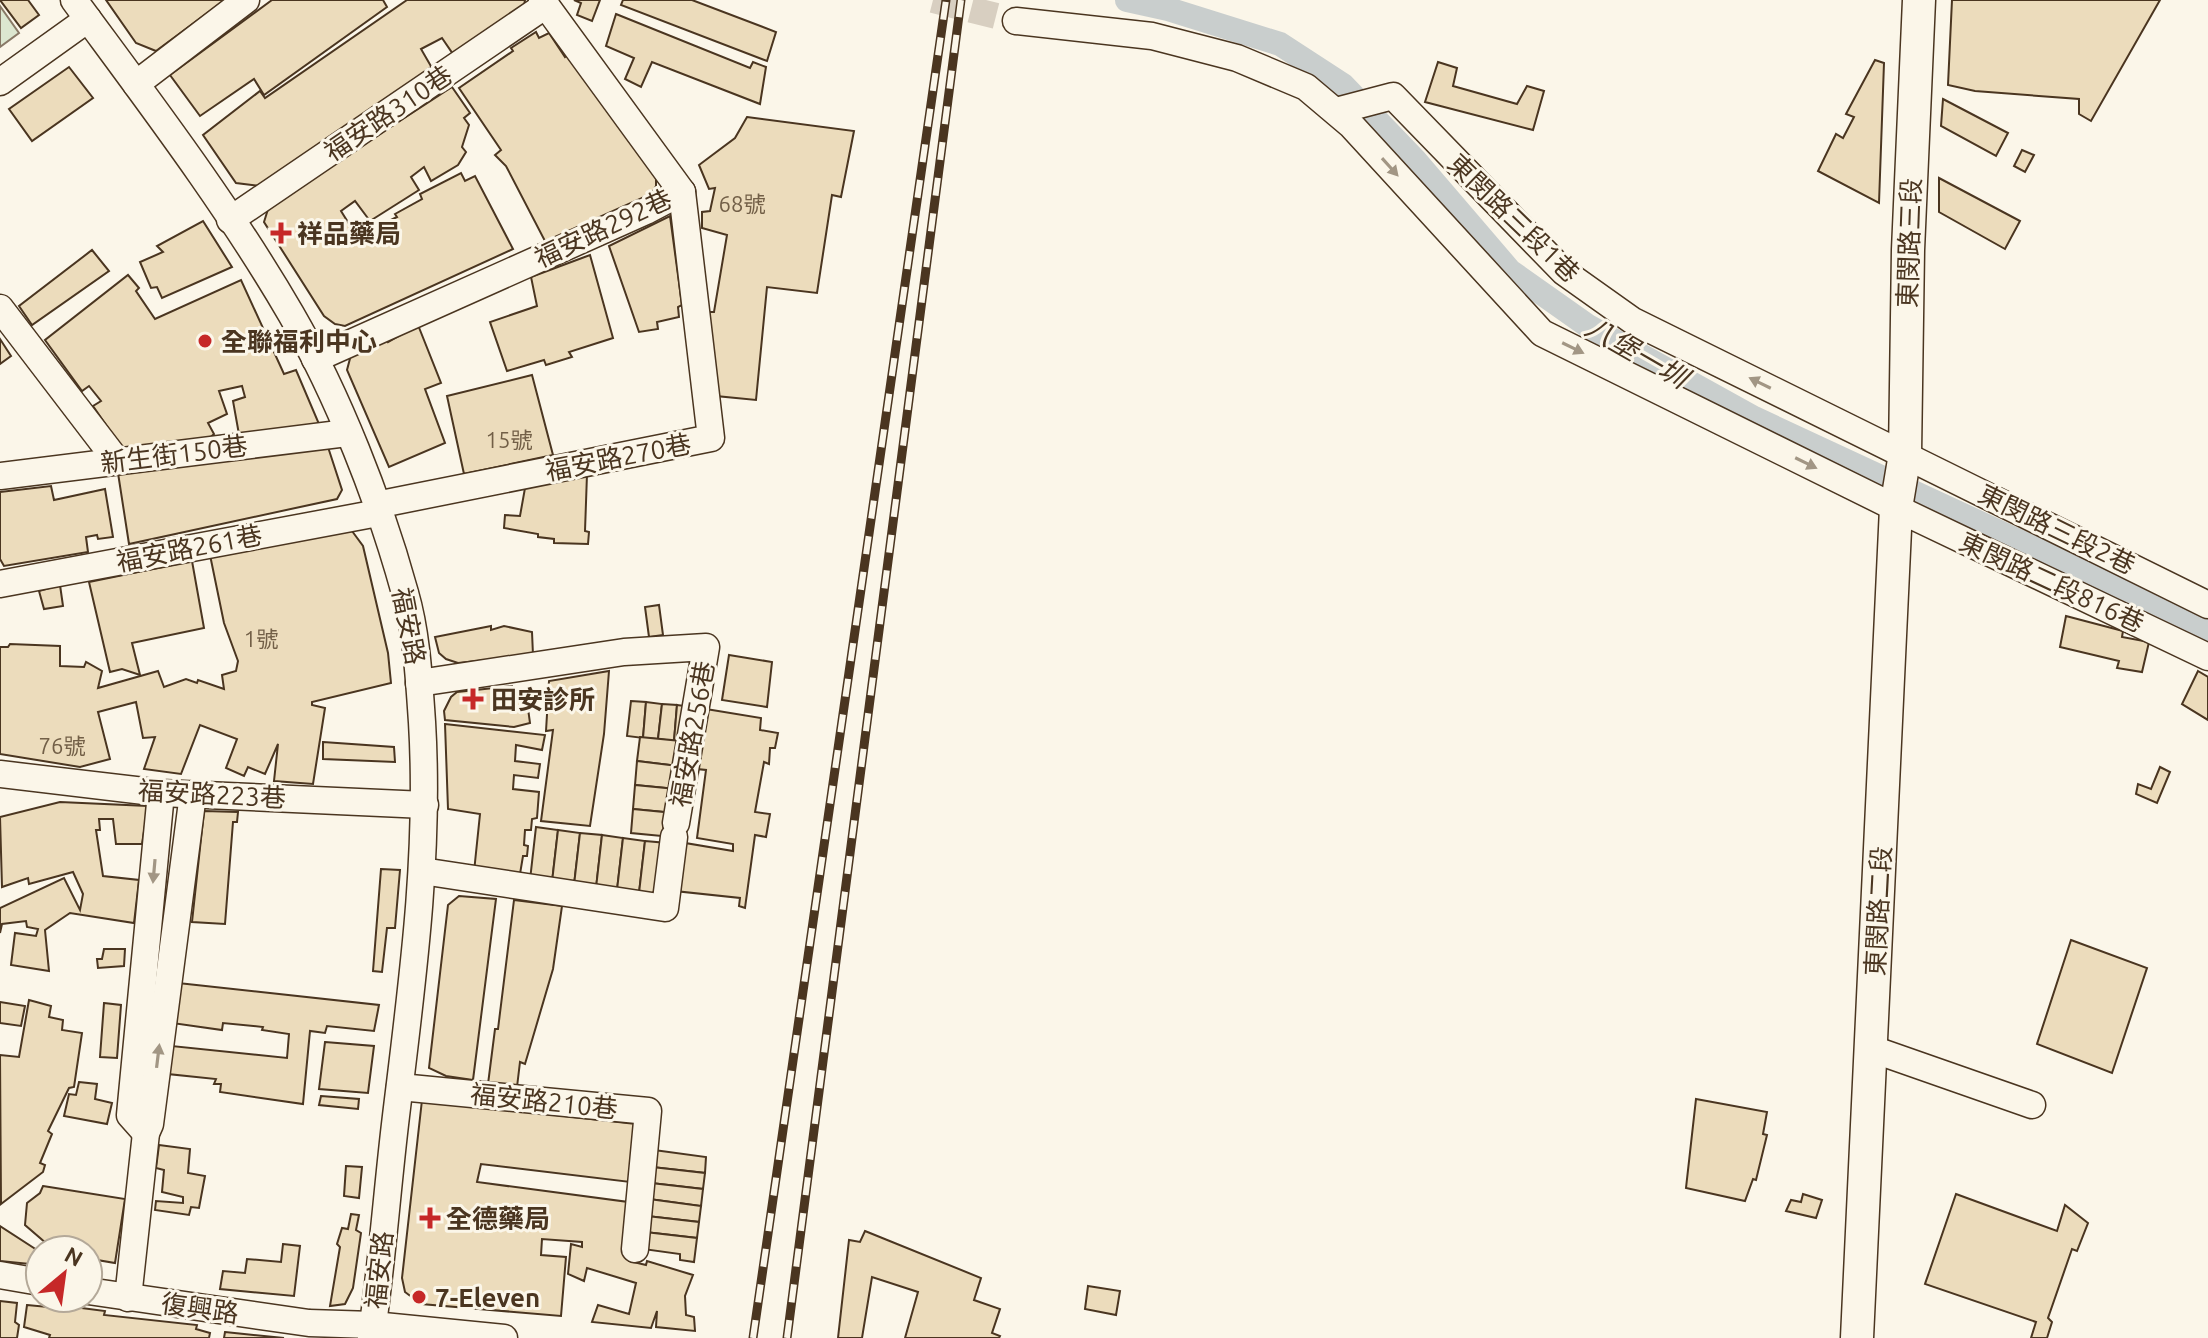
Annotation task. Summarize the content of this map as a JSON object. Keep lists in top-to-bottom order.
{
  "streets": {
    "main road": ["東閔路三段", "東閔路二段"],
    "street": [
      "福安路310巷",
      "東閔路三段1巷",
      "福安路292巷",
      "新生街150巷",
      "福安路270巷",
      "東閔路三段2巷",
      "福安路261巷",
      "東閔路二段816巷",
      "福安路",
      "福安路256巷",
      "福安路223巷",
      "福安路210巷",
      "復興路"
    ]
  },
  "crossings": [
    ["福安路310巷", "福安路292巷"],
    ["福安路310巷", "福安路"],
    ["東閔路三段1巷", "東閔路三段"],
    ["東閔路三段1巷", "東閔路三段2巷"],
    ["東閔路三段1巷", "東閔路二段816巷"],
    ["東閔路三段1巷", "東閔路二段"],
    ["福安路292巷", "福安路270巷"],
    ["福安路292巷", "福安路"],
    ["東閔路三段", "東閔路三段2巷"],
    ["東閔路三段", "東閔路二段816巷"],
    ["東閔路三段", "東閔路二段"],
    ["新生街150巷", "福安路"],
    ["福安路270巷", "福安路261巷"],
    ["福安路270巷", "福安路"],
    ["東閔路三段2巷", "東閔路二段816巷"],
    ["東閔路三段2巷", "東閔路二段"],
    ["福安路261巷", "福安路"],
    ["東閔路二段816巷", "東閔路二段"],
    ["福安路", "福安路256巷"],
    ["福安路", "福安路223巷"],
    ["福安路", "福安路210巷"],
    ["福安路", "復興路"]
  ],
  "water": ["八堡一圳"],
  "places": {
    "health": ["祥品藥局", "田安診所", "全德藥局"],
    "other": ["全聯福利中心", "7-Eleven"]
  },
  "house_numbers": [
    "68號",
    "15號",
    "1號",
    "76號"
  ],
  "north": "top right"
}
